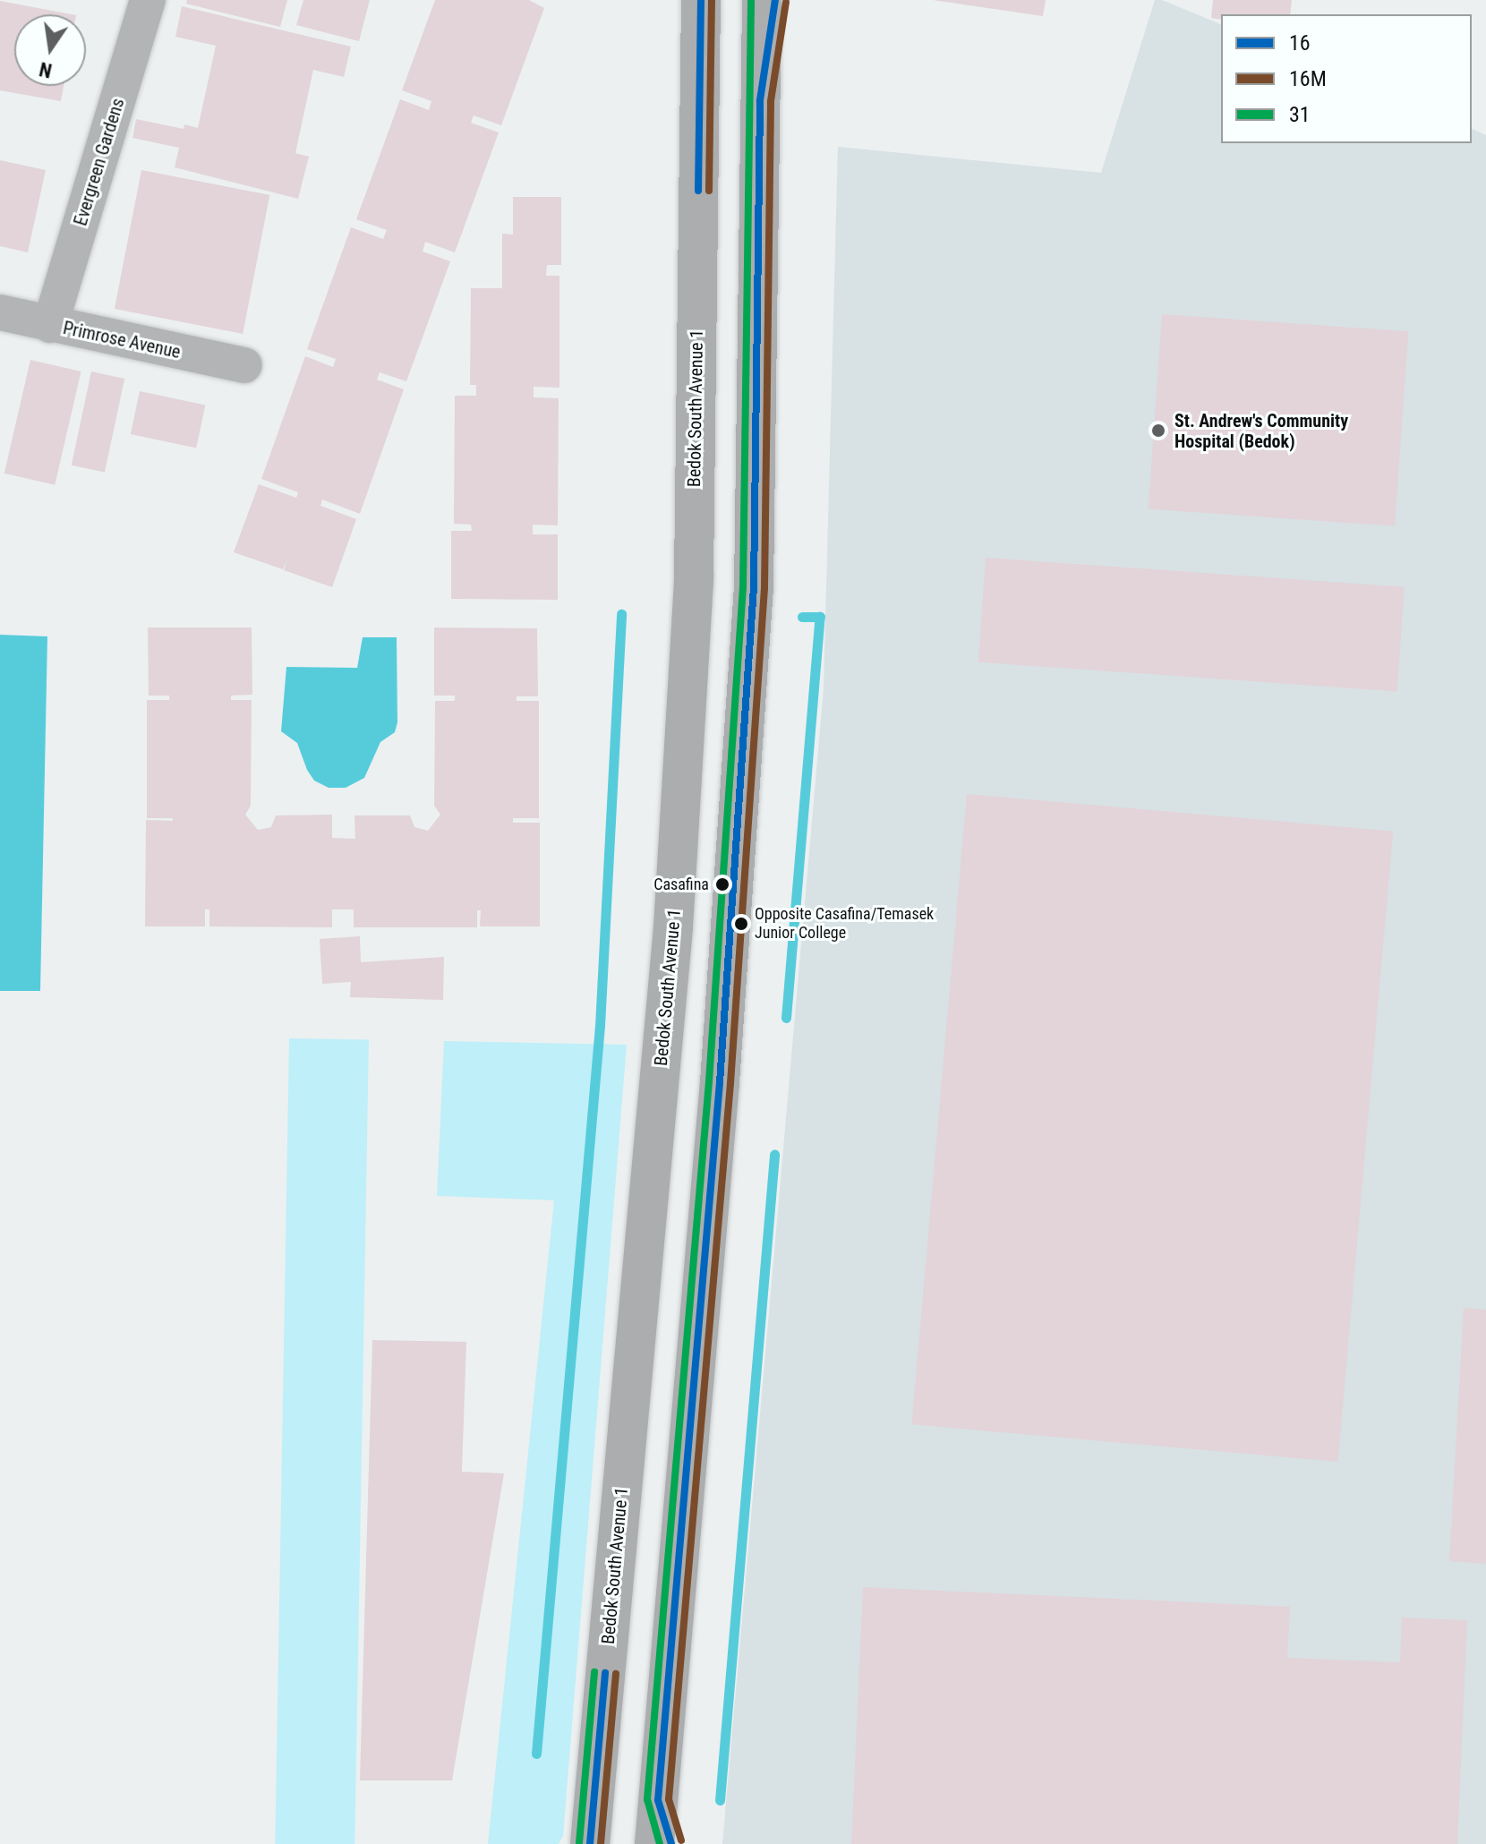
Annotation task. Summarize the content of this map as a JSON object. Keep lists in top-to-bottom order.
{
  "streets": {
    "main road": ["Bedok South Avenue 1"],
    "street": ["Evergreen Gardens", "Primrose Avenue"]
  },
  "crossings": [
    ["Evergreen Gardens", "Primrose Avenue"]
  ],
  "places": ["St. Andrew's Community Hospital (Bedok)", "Casafina", "Opposite Casafina/Temasek Junior College"],
  "lines": ["transit line 16", "transit line 16M", "transit line 31"],
  "legend": ["16", "16M", "31"],
  "north": "bottom"
}
